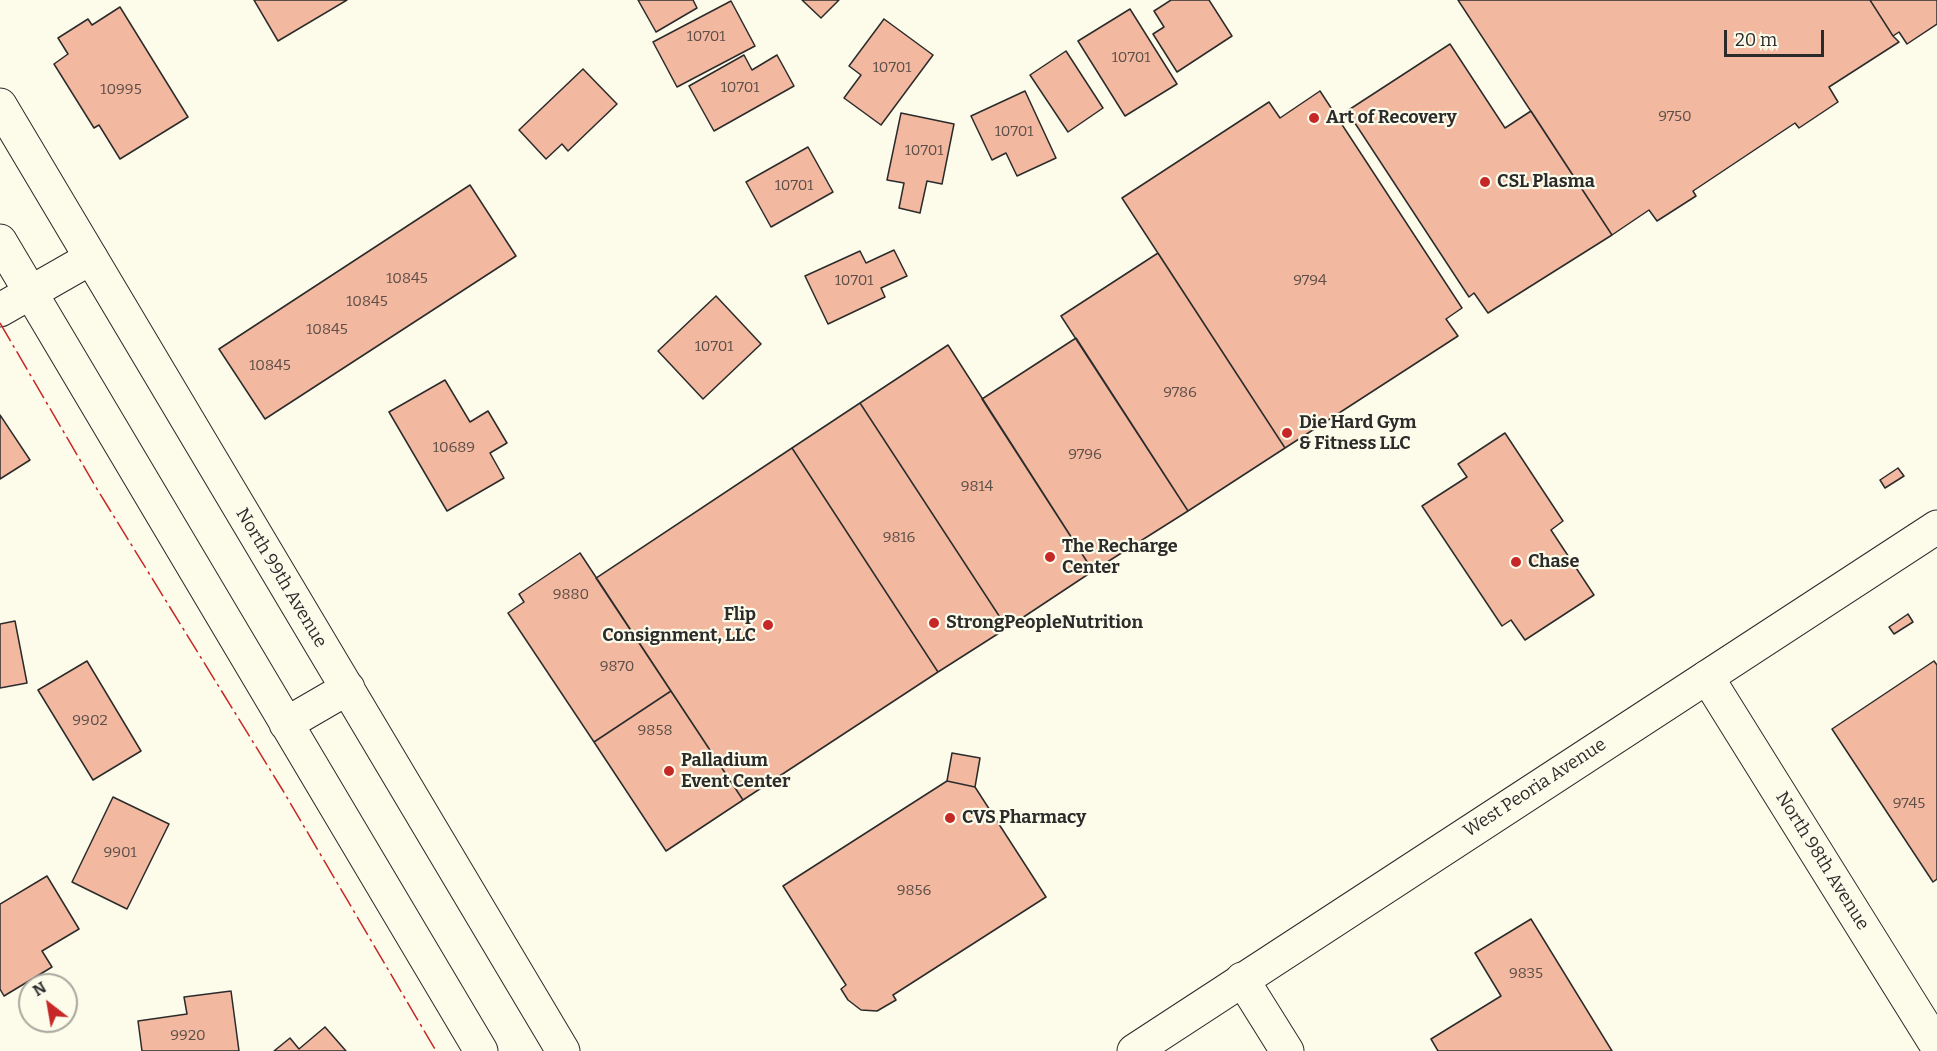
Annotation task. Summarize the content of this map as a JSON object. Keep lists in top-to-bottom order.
{
  "streets": {
    "main road": ["North 99th Avenue", "West Peoria Avenue", "North 98th Avenue"]
  },
  "crossings": [
    ["West Peoria Avenue", "North 98th Avenue"]
  ],
  "places": [
    "Art of Recovery",
    "CSL Plasma",
    "Die Hard Gym & Fitness LLC",
    "The Recharge Center",
    "Chase",
    "StrongPeopleNutrition",
    "Flip Consignment, LLC",
    "Palladium Event Center",
    "CVS Pharmacy"
  ],
  "house_numbers": [
    "10701",
    "10701",
    "10701",
    "10701",
    "10995",
    "9750",
    "10701",
    "10701",
    "10701",
    "10845",
    "10701",
    "9794",
    "10845",
    "10845",
    "10701",
    "10845",
    "9786",
    "10689",
    "9796",
    "9814",
    "9816",
    "9880",
    "9870",
    "9902",
    "9858",
    "9745",
    "9901",
    "9856",
    "9835",
    "9920"
  ],
  "scale_bar": "20 m",
  "north": "top left"
}
